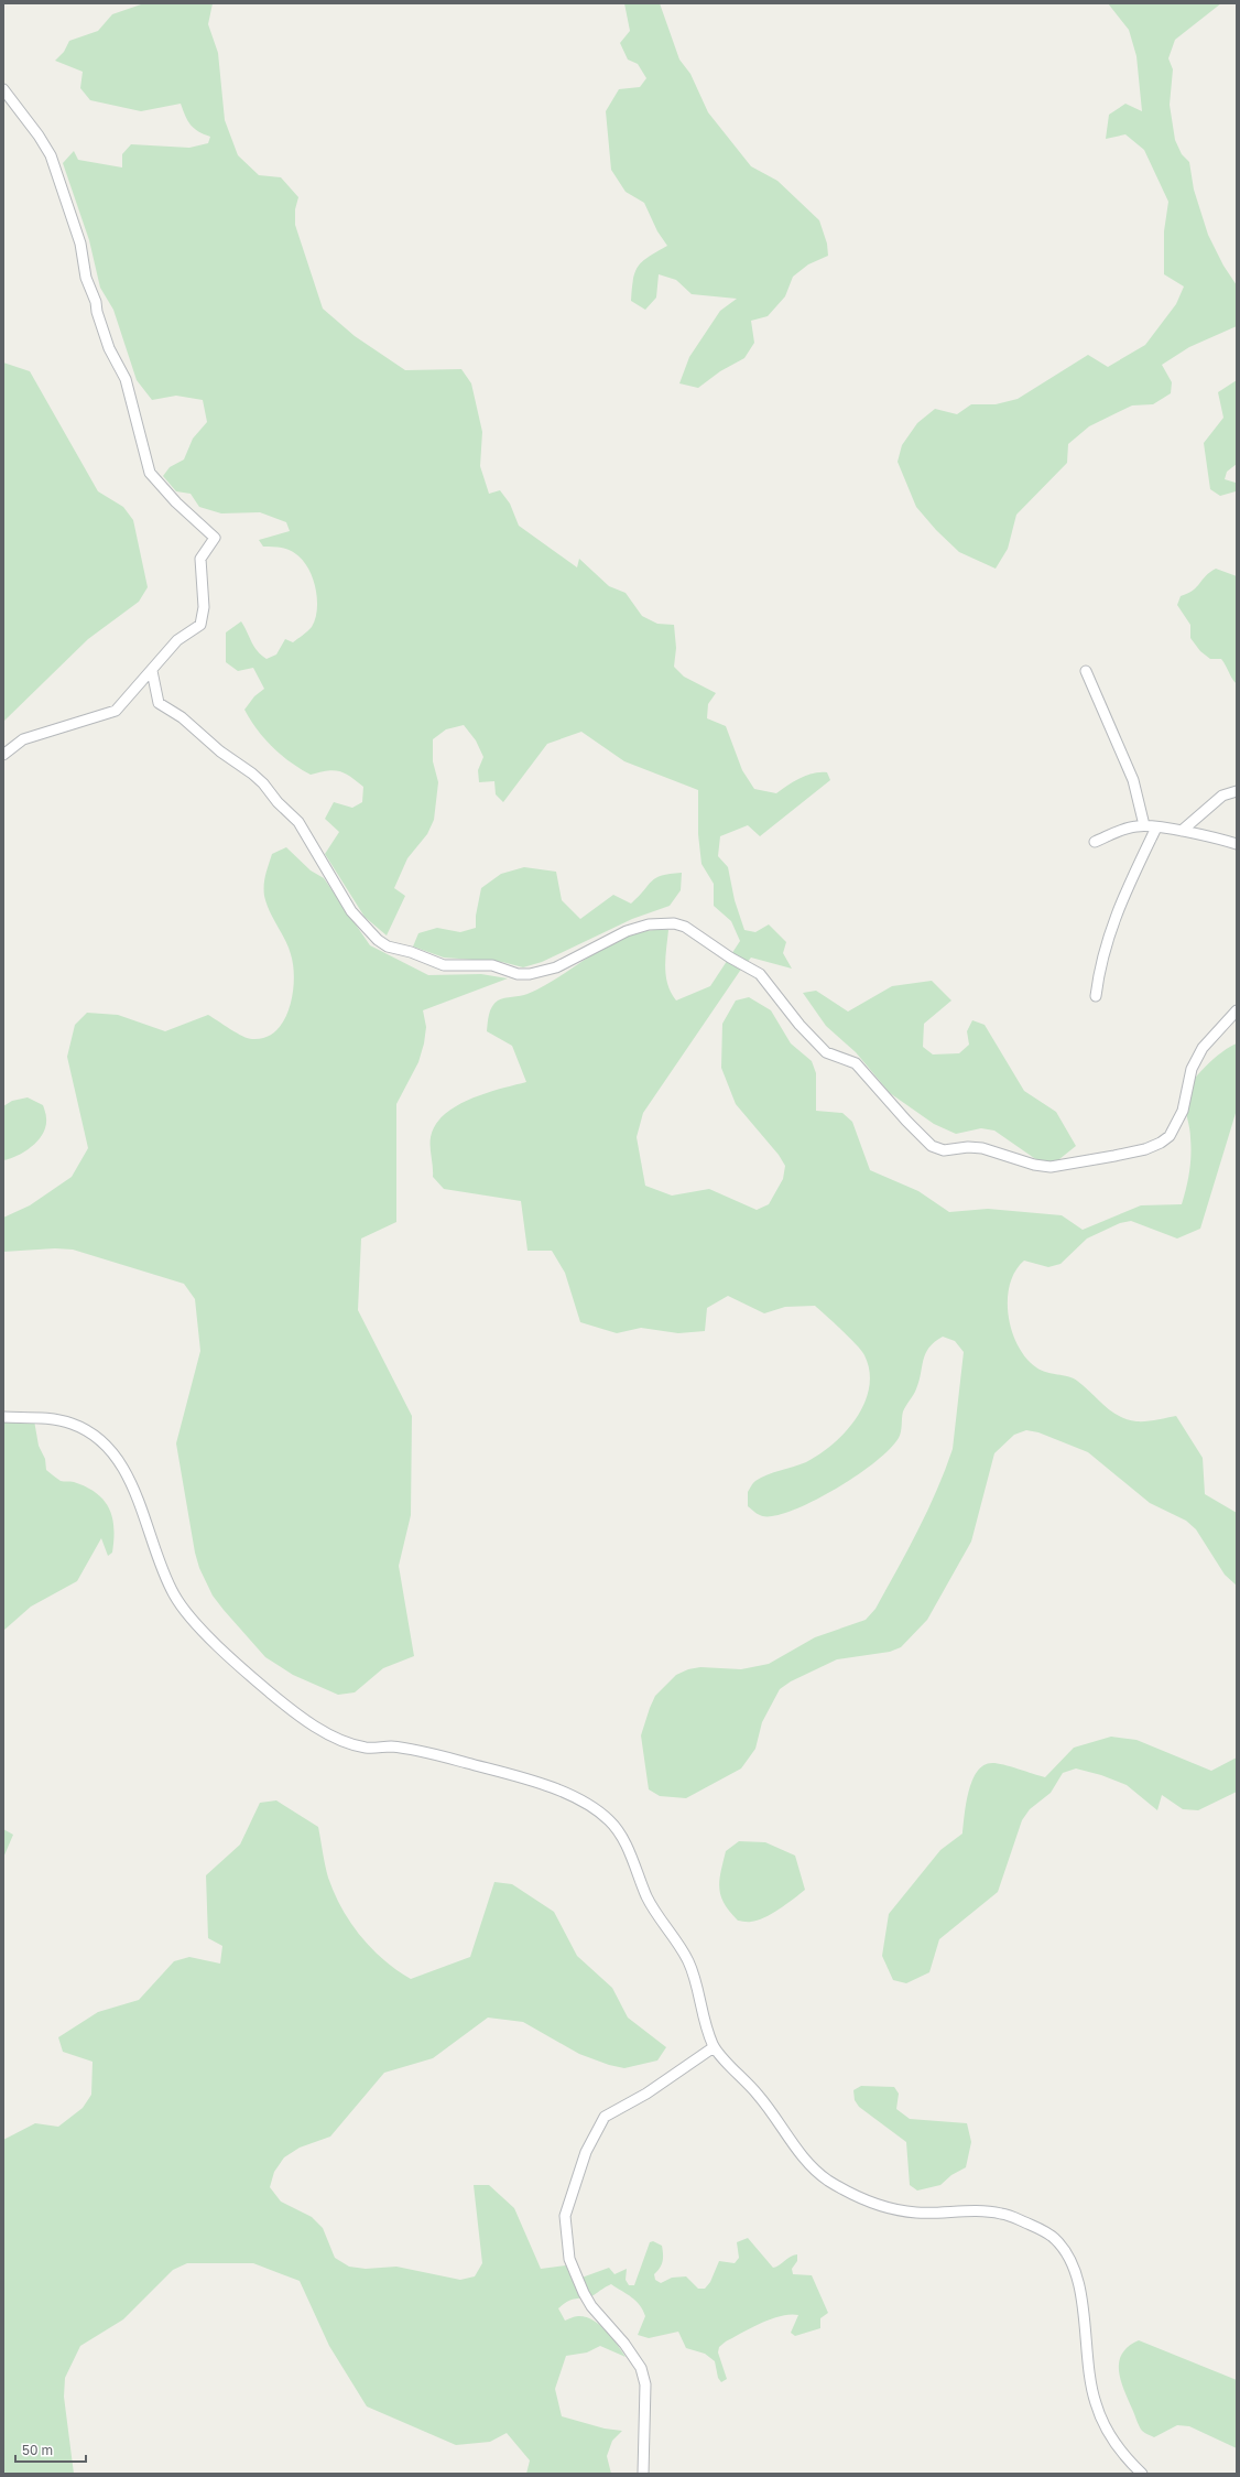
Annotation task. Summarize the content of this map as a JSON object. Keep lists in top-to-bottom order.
{
  "scale_bar": "50 m"
}
